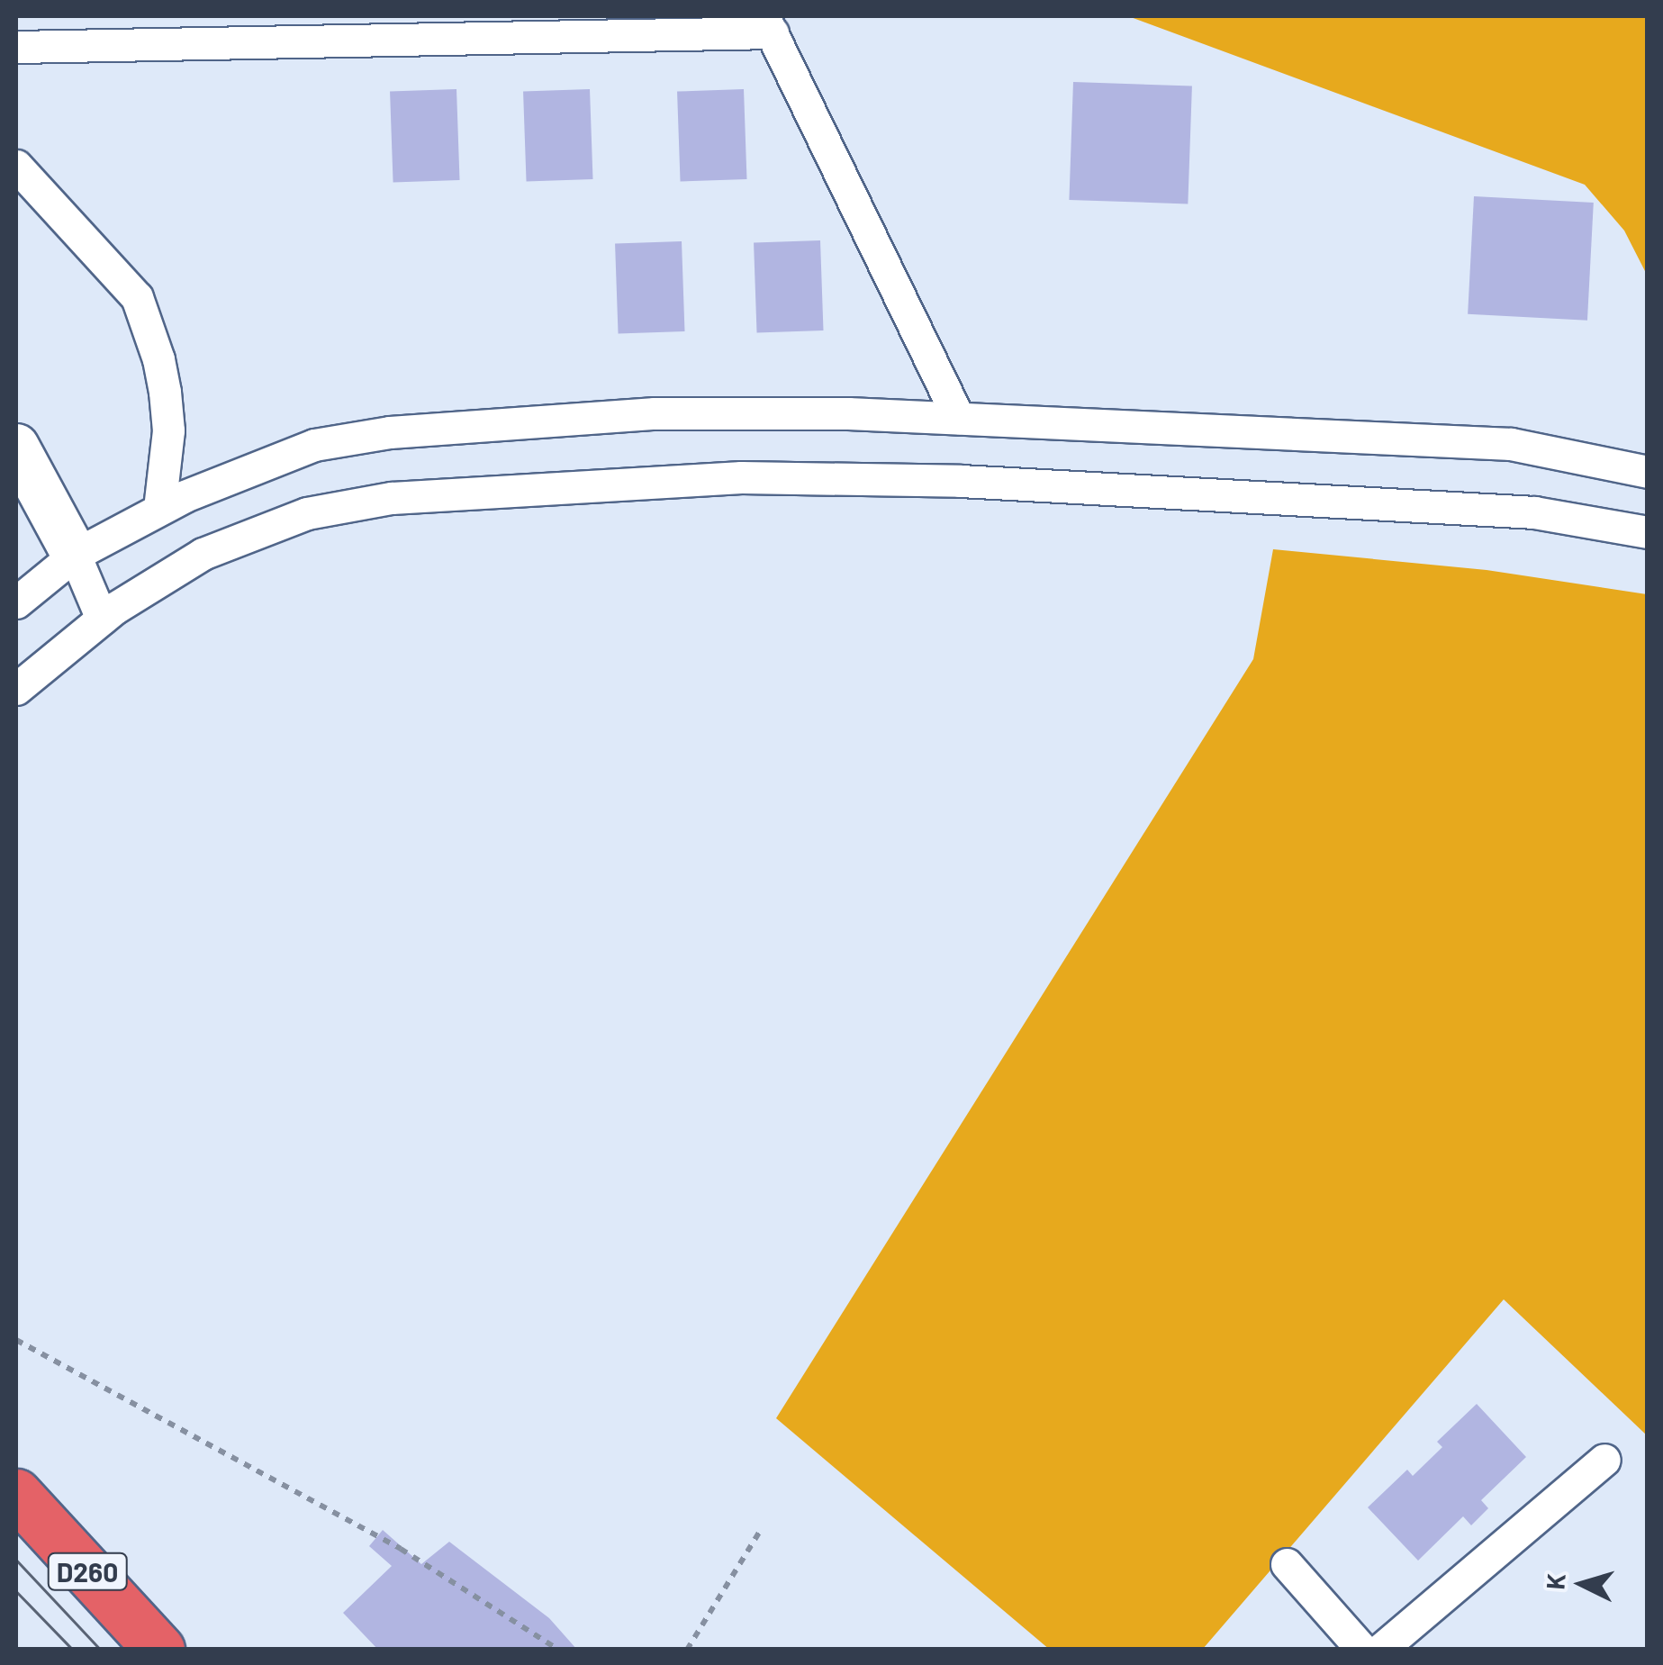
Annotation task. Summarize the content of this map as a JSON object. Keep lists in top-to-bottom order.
{
  "streets": {
    "highway": ["D260"]
  },
  "north": "left"
}
